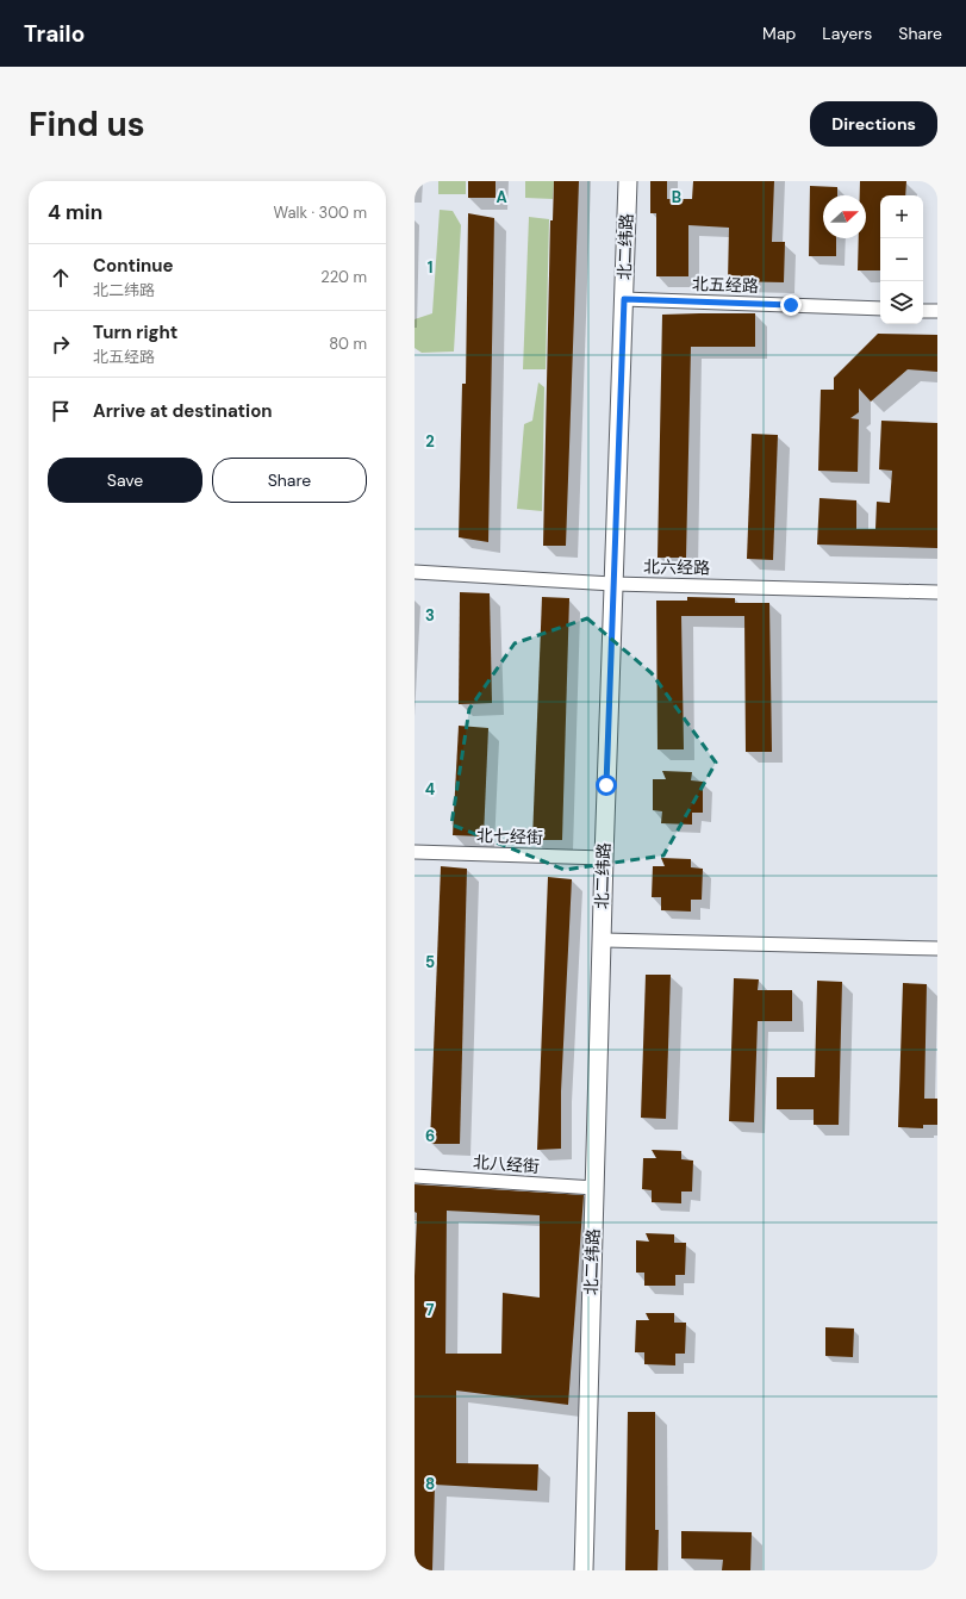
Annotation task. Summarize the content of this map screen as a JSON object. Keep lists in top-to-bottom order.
{
  "streets": {
    "street": [
      "北二纬路",
      "北五经路",
      "北六经路",
      "北七经街",
      "北八经街"
    ]
  },
  "crossings": [
    ["北二纬路", "北五经路"],
    ["北二纬路", "北六经路"],
    ["北二纬路", "北七经街"],
    ["北二纬路", "北八经街"]
  ],
  "north": "right",
  "page": {
    "header": "Trailo",
    "nav": ["Map", "Layers", "Share"],
    "buttons": [
      "Directions",
      ["Save", "Share"]
    ],
    "title": "Find us",
    "heading": ["4 min", "Walk · 300 m"],
    "map_buttons": ["+", "−"],
    "list": [
      ["Continue", "北二纬路", "220 m"],
      ["Turn right", "北五经路", "80 m"],
      "Arrive at destination"
    ]
  },
  "grid": {
    "columns": ["A", "B"],
    "rows": [
      "1",
      "2",
      "3",
      "4",
      "5",
      "6",
      "7",
      "8"
    ]
  }
}
